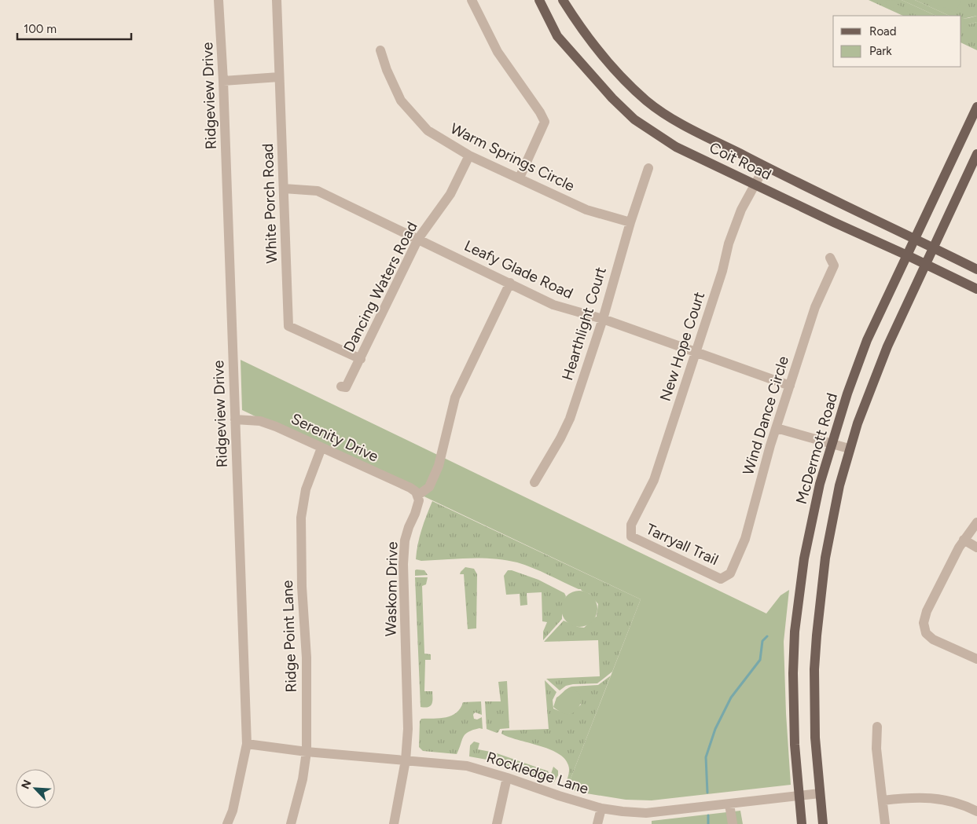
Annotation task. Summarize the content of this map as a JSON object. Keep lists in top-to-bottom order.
{
  "streets": {
    "main road": ["Coit Road", "McDermott Road"],
    "street": [
      "Ridgeview Drive",
      "Warm Springs Circle",
      "White Porch Road",
      "Leafy Glade Road",
      "Dancing Waters Road",
      "Hearthlight Court",
      "New Hope Court",
      "Wind Dance Circle",
      "Serenity Drive",
      "Tarryall Trail",
      "Waskom Drive",
      "Ridge Point Lane",
      "Rockledge Lane"
    ]
  },
  "crossings": [
    ["Ridgeview Drive", "Serenity Drive"],
    ["Ridgeview Drive", "Rockledge Lane"],
    ["Warm Springs Circle", "Dancing Waters Road"],
    ["Warm Springs Circle", "Hearthlight Court"],
    ["Coit Road", "New Hope Court"],
    ["Coit Road", "McDermott Road"],
    ["White Porch Road", "Leafy Glade Road"],
    ["White Porch Road", "Dancing Waters Road"],
    ["Leafy Glade Road", "Dancing Waters Road"],
    ["Leafy Glade Road", "Hearthlight Court"],
    ["Leafy Glade Road", "New Hope Court"],
    ["Leafy Glade Road", "Wind Dance Circle"],
    ["New Hope Court", "Tarryall Trail"],
    ["Wind Dance Circle", "Tarryall Trail"],
    ["Serenity Drive", "Waskom Drive"],
    ["Serenity Drive", "Ridge Point Lane"],
    ["McDermott Road", "Rockledge Lane"],
    ["Waskom Drive", "Rockledge Lane"],
    ["Ridge Point Lane", "Rockledge Lane"]
  ],
  "legend": ["Road", "Park"],
  "scale_bar": "100 m",
  "north": "top left"
}
